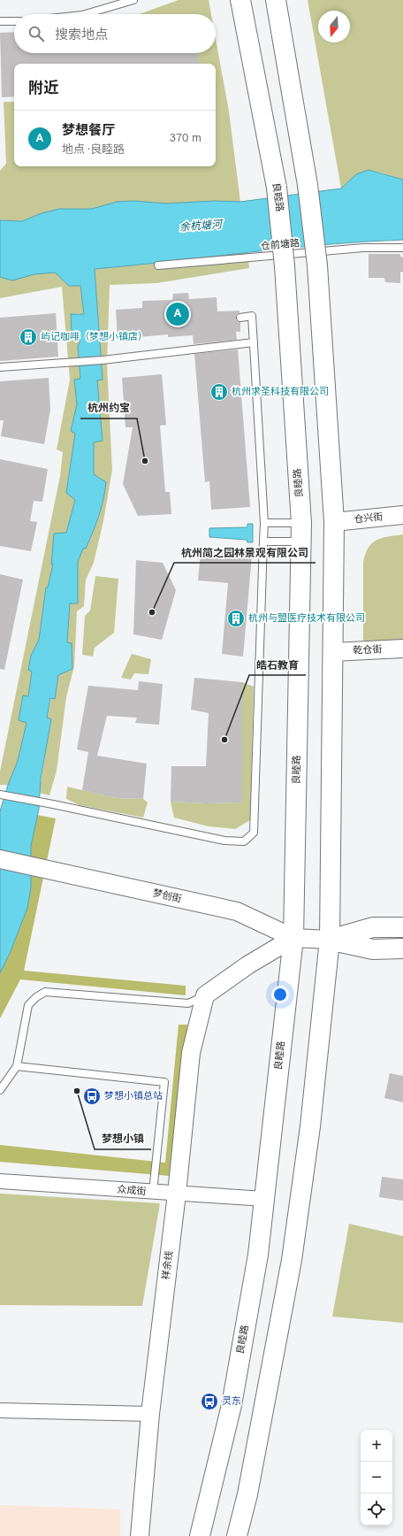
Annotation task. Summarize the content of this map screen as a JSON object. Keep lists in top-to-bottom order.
{
  "streets": {
    "main road": ["良睦路"],
    "street": [
      "仓兴街",
      "乾仓街",
      "梦创街",
      "众成街",
      "祥余线"
    ],
    "lane": ["仓前塘路"]
  },
  "crossings": [
    ["良睦路", "梦创街"],
    ["良睦路", "众成街"],
    ["众成街", "祥余线"]
  ],
  "water": ["余杭塘河"],
  "places": {
    "building": ["屿记咖啡（梦想小镇店）", "杭州求圣科技有限公司", "杭州与盟医疗技术有限公司"],
    "other": [
      "杭州约宝",
      "杭州简之园林景观有限公司",
      "皓石教育",
      "梦想小镇"
    ],
    "bus stop": ["梦想小镇总站", "灵东"]
  },
  "north": "bottom",
  "page": {
    "search": "搜索地点",
    "heading": "附近",
    "list": [
      {
        "mark": "A",
        "name": "梦想餐厅",
        "note": "地点 · 良睦路",
        "value": "370 m"
      }
    ],
    "pins": "A",
    "map_buttons": ["+", "−"]
  }
}
